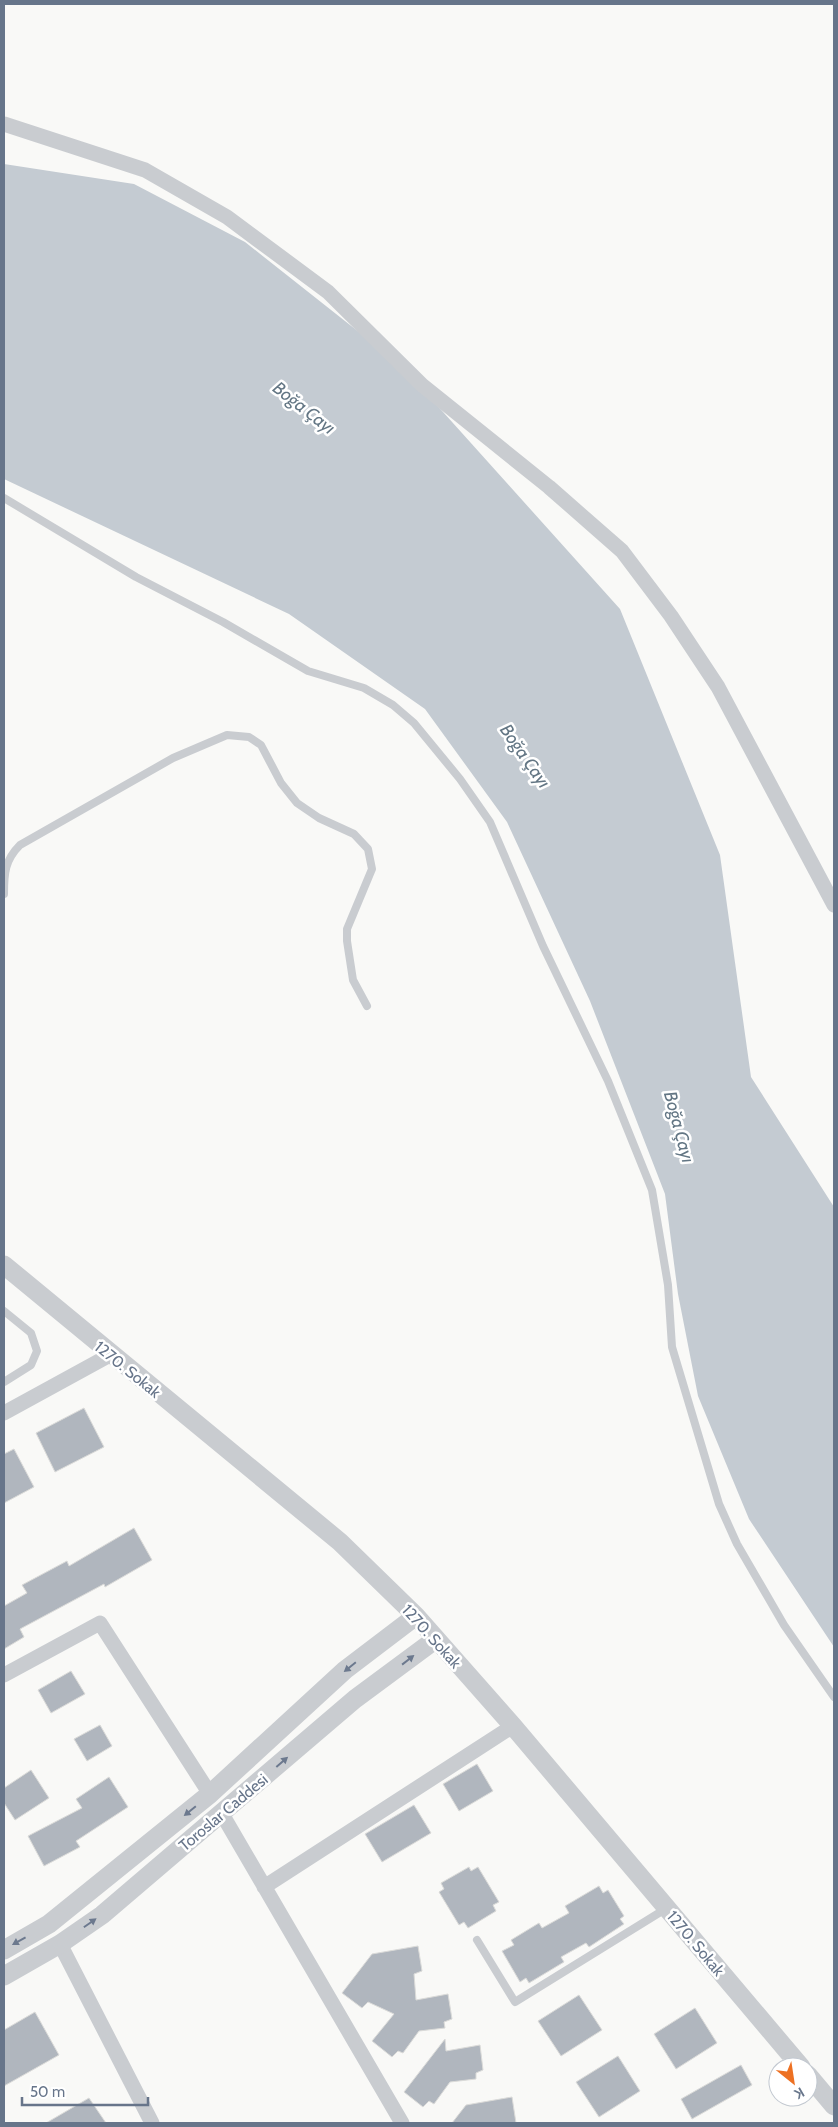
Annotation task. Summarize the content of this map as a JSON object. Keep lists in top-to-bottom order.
{
  "streets": {
    "street": ["1270. Sokak", "Toroslar Caddesi"]
  },
  "crossings": [
    ["1270. Sokak", "Toroslar Caddesi"]
  ],
  "water": ["Boğa Çayı"],
  "scale_bar": "50 m",
  "north": "bottom right"
}
